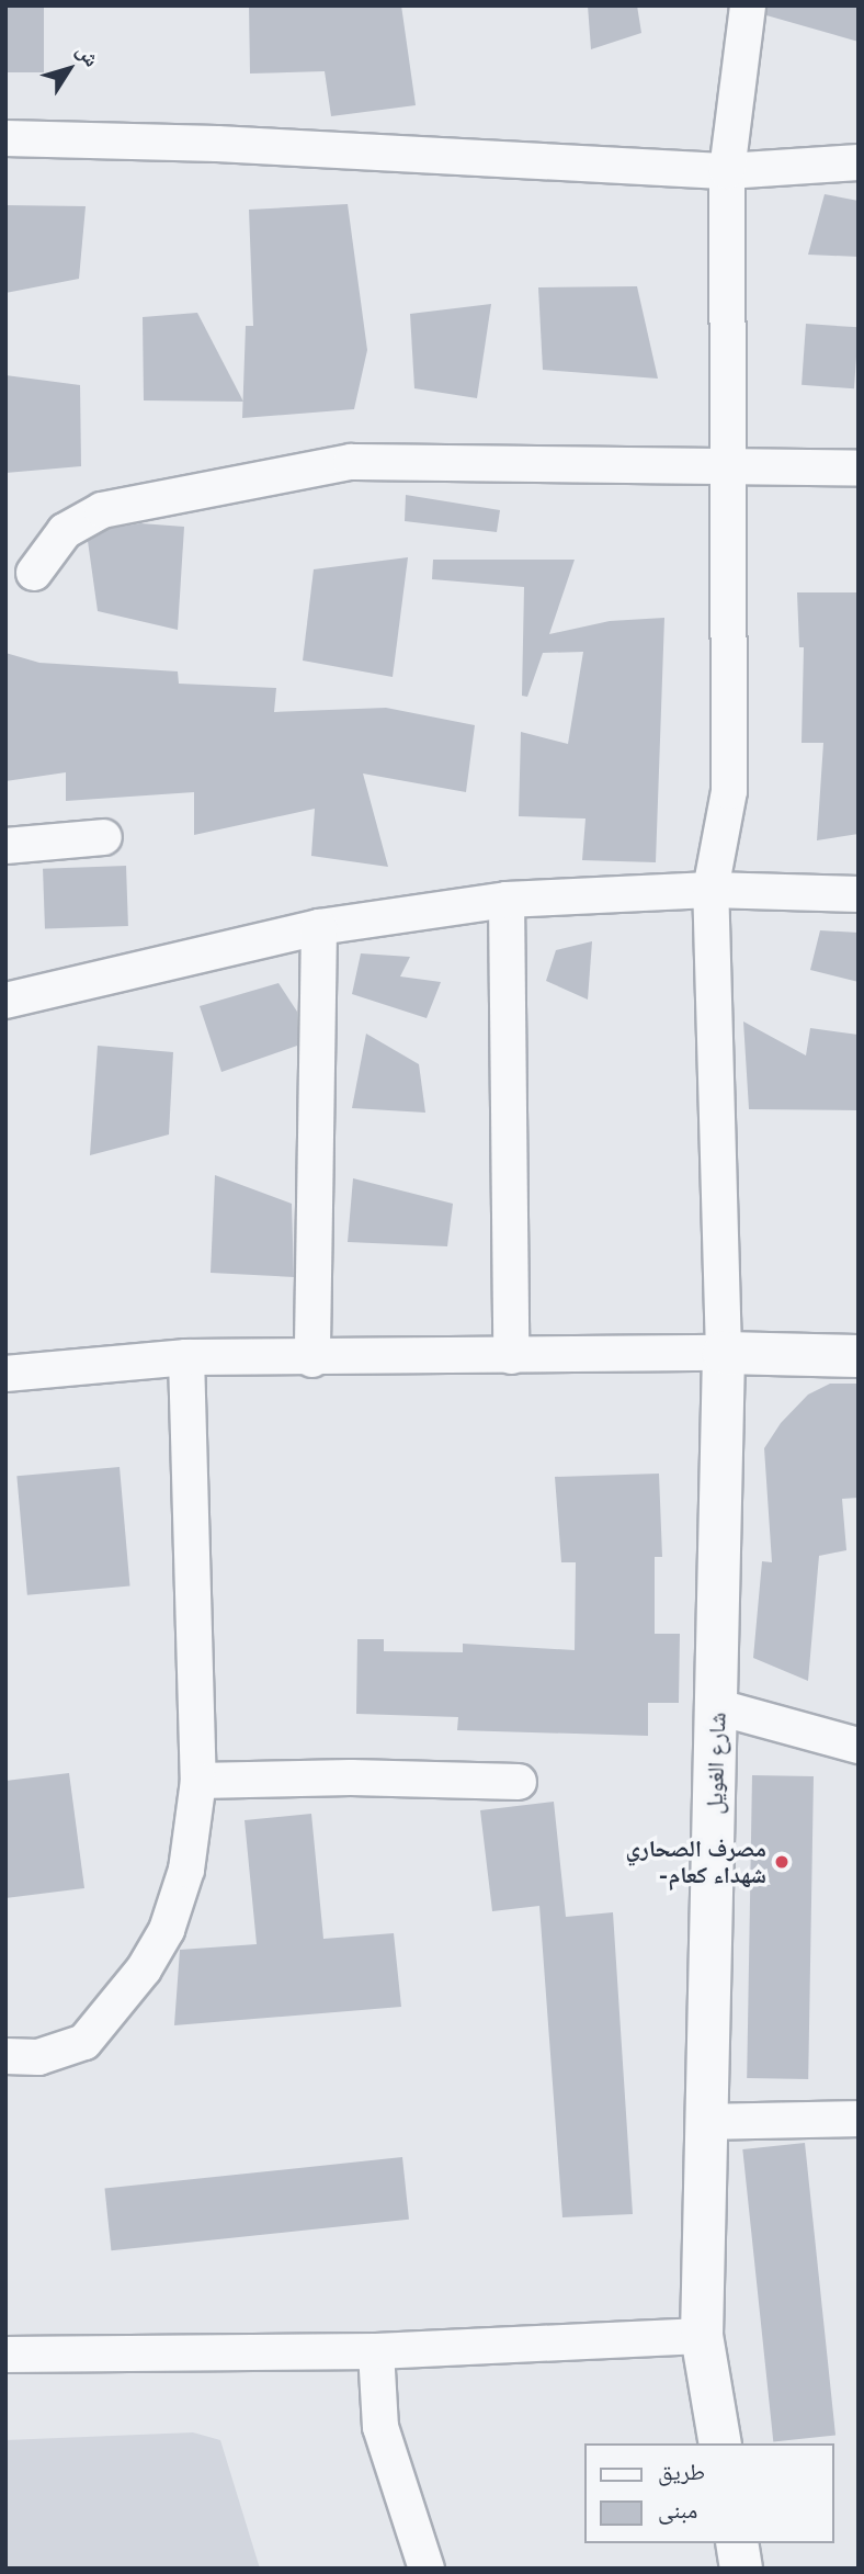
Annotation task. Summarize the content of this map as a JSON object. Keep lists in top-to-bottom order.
{
  "streets": {
    "street": ["شارع الغويل"]
  },
  "places": ["مصرف الصحاري -شهداء كعام"],
  "legend": ["طريق", "مبنى"],
  "north": "top right"
}
